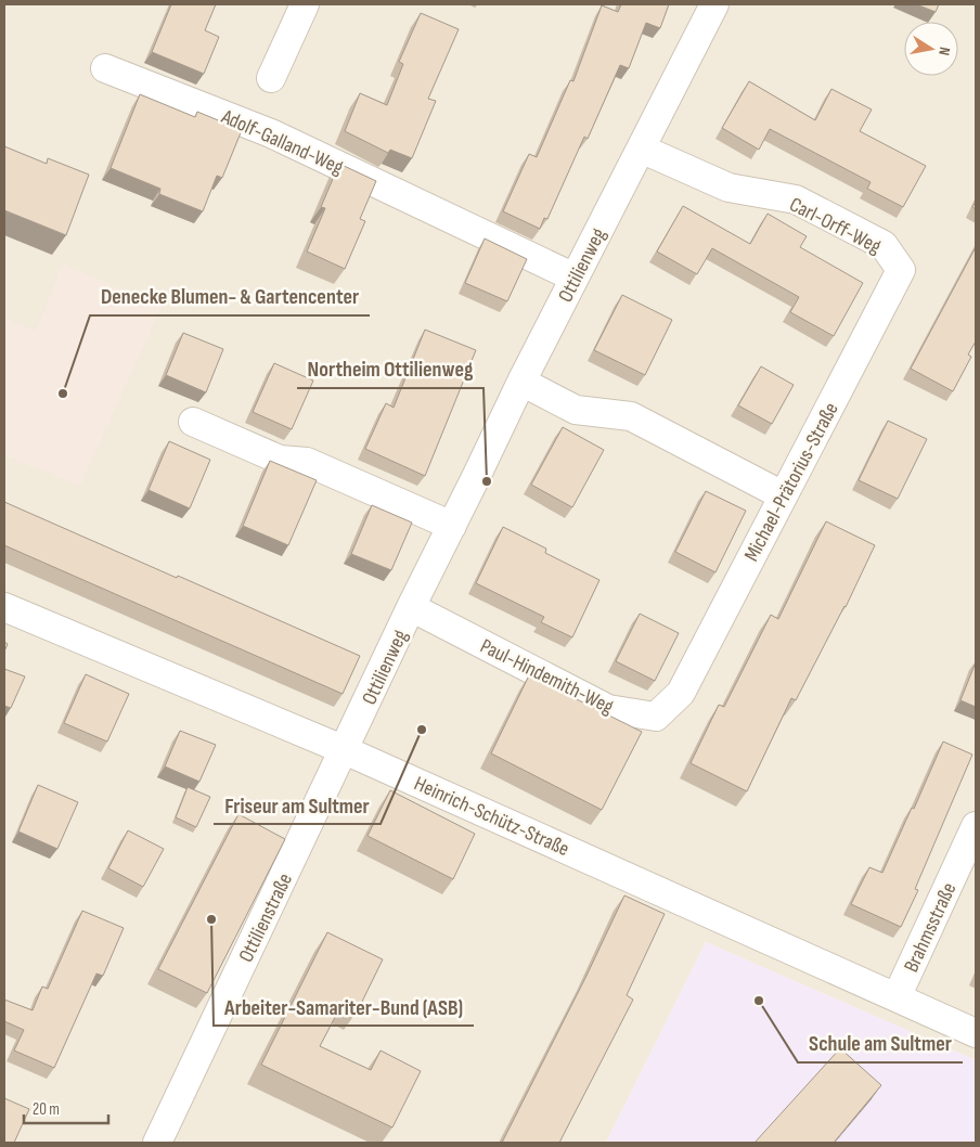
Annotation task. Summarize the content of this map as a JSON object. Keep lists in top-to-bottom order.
{
  "streets": {
    "street": [
      "Adolf-Galland-Weg",
      "Carl-Orff-Weg",
      "Ottilienweg",
      "Michael-Prätorius-Straße",
      "Paul-Hindemith-Weg",
      "Heinrich-Schütz-Straße",
      "Ottilienstraße",
      "Brahmsstraße"
    ]
  },
  "crossings": [
    ["Adolf-Galland-Weg", "Ottilienweg"],
    ["Carl-Orff-Weg", "Ottilienweg"],
    ["Carl-Orff-Weg", "Michael-Prätorius-Straße"],
    ["Ottilienweg", "Paul-Hindemith-Weg"],
    ["Ottilienweg", "Heinrich-Schütz-Straße"],
    ["Ottilienweg", "Ottilienstraße"],
    ["Michael-Prätorius-Straße", "Paul-Hindemith-Weg"],
    ["Heinrich-Schütz-Straße", "Ottilienstraße"],
    ["Heinrich-Schütz-Straße", "Brahmsstraße"]
  ],
  "places": [
    "Denecke Blumen- & Gartencenter",
    "Northeim Ottilienweg",
    "Friseur am Sultmer",
    "Arbeiter-Samariter-Bund (ASB)",
    "Schule am Sultmer"
  ],
  "scale_bar": "20 m",
  "north": "right"
}
